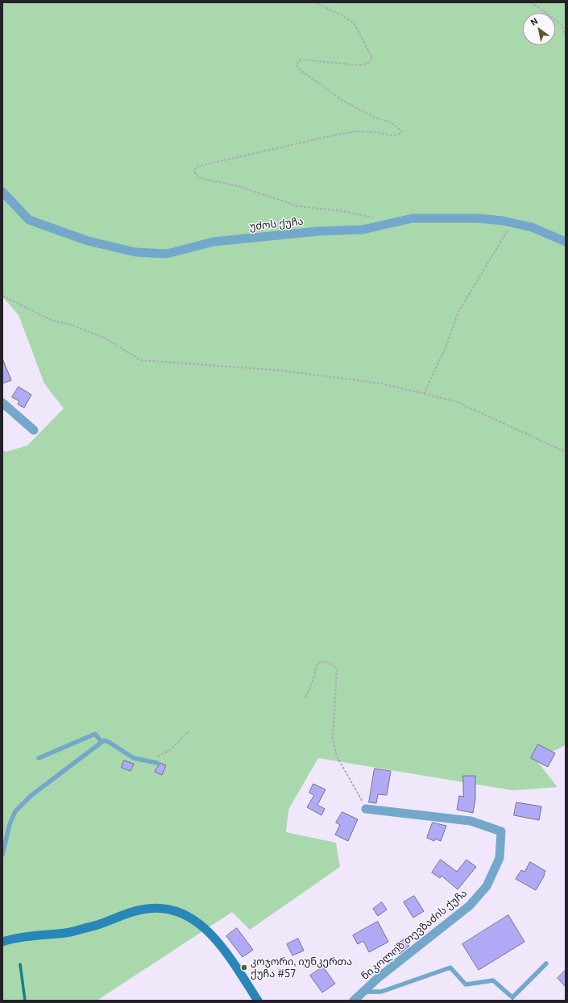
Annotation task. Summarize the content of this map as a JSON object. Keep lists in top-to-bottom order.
{
  "streets": {
    "street": ["უძოს ქუჩა", "ნიკოლოზ თევზაძის ქუჩა"]
  },
  "places": ["კოჯორი, იუნკერთა ქუჩა #57"],
  "north": "top left"
}
